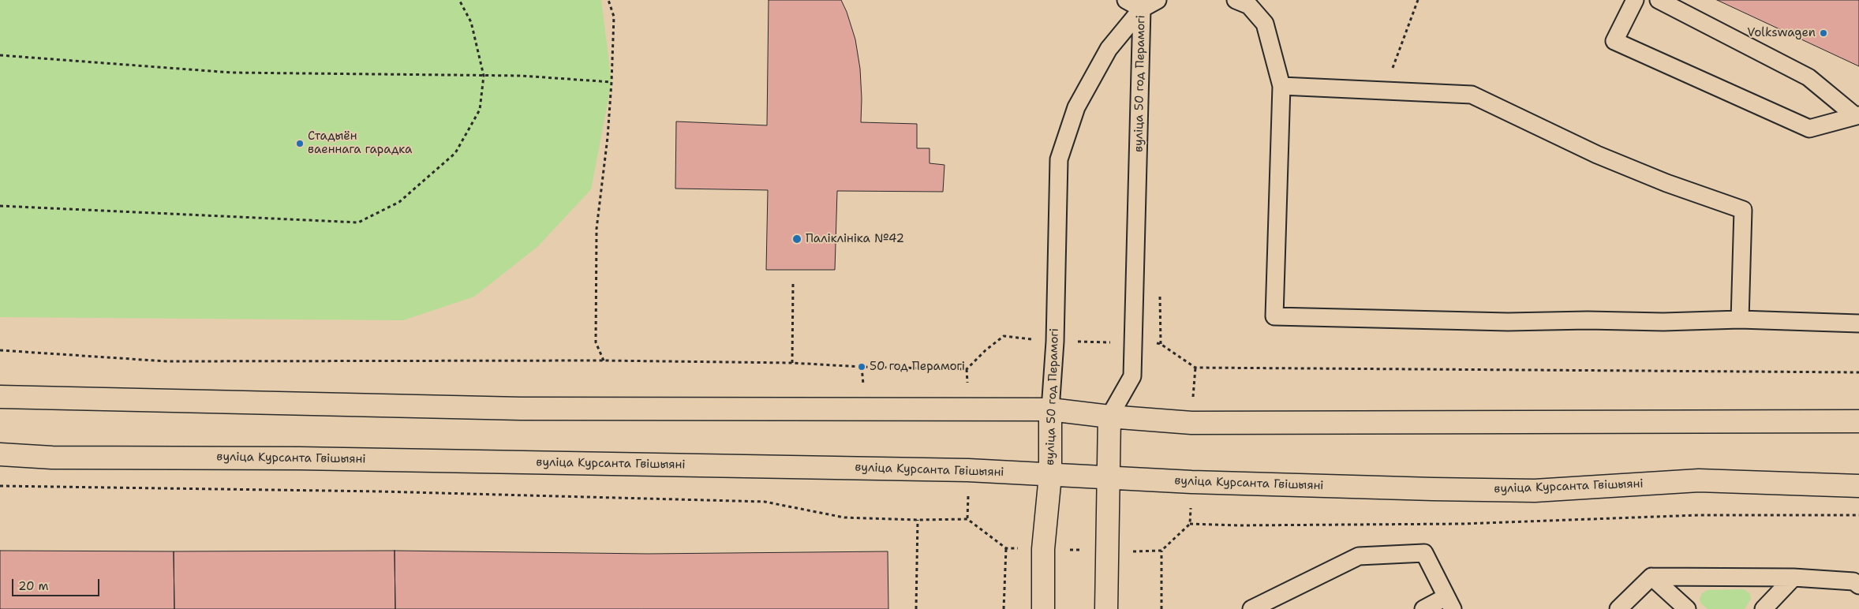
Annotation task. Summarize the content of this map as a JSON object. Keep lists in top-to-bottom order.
{
  "streets": {
    "street": ["вуліца 50 год Перамогі", "вуліца Курсанта Гвішыяні"]
  },
  "crossings": [
    ["вуліца 50 год Перамогі", "вуліца Курсанта Гвішыяні"]
  ],
  "places": [
    "Volkswagen",
    "Стадыён ваеннага гарадка",
    "Паліклініка №42",
    "50 год Перамогі"
  ],
  "scale_bar": "20 m"
}
